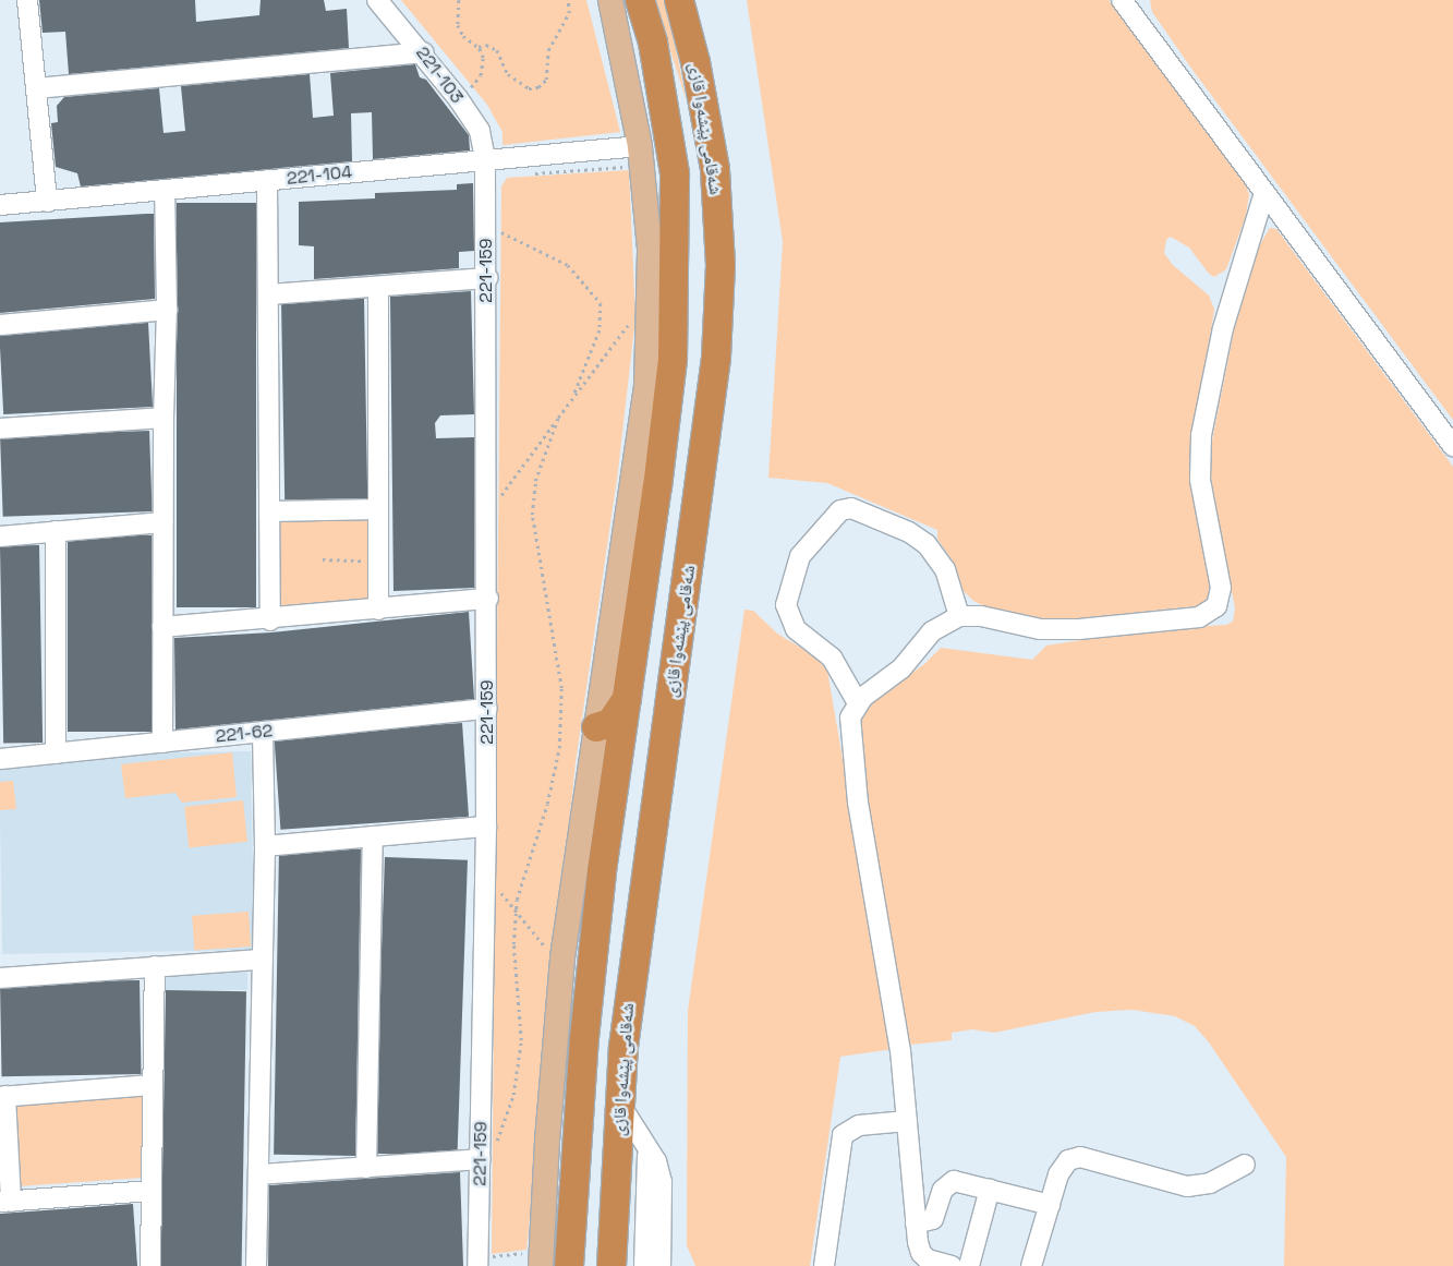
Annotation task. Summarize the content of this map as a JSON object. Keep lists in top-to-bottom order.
{
  "streets": {
    "highway": ["شەقامی پێشەوا قازی"],
    "street": [
      "221-103",
      "221-104",
      "221-159",
      "221-62"
    ]
  },
  "crossings": [
    ["221-103", "221-104"],
    ["221-103", "221-159"],
    ["221-104", "221-159"],
    ["221-159", "221-62"]
  ]
}
